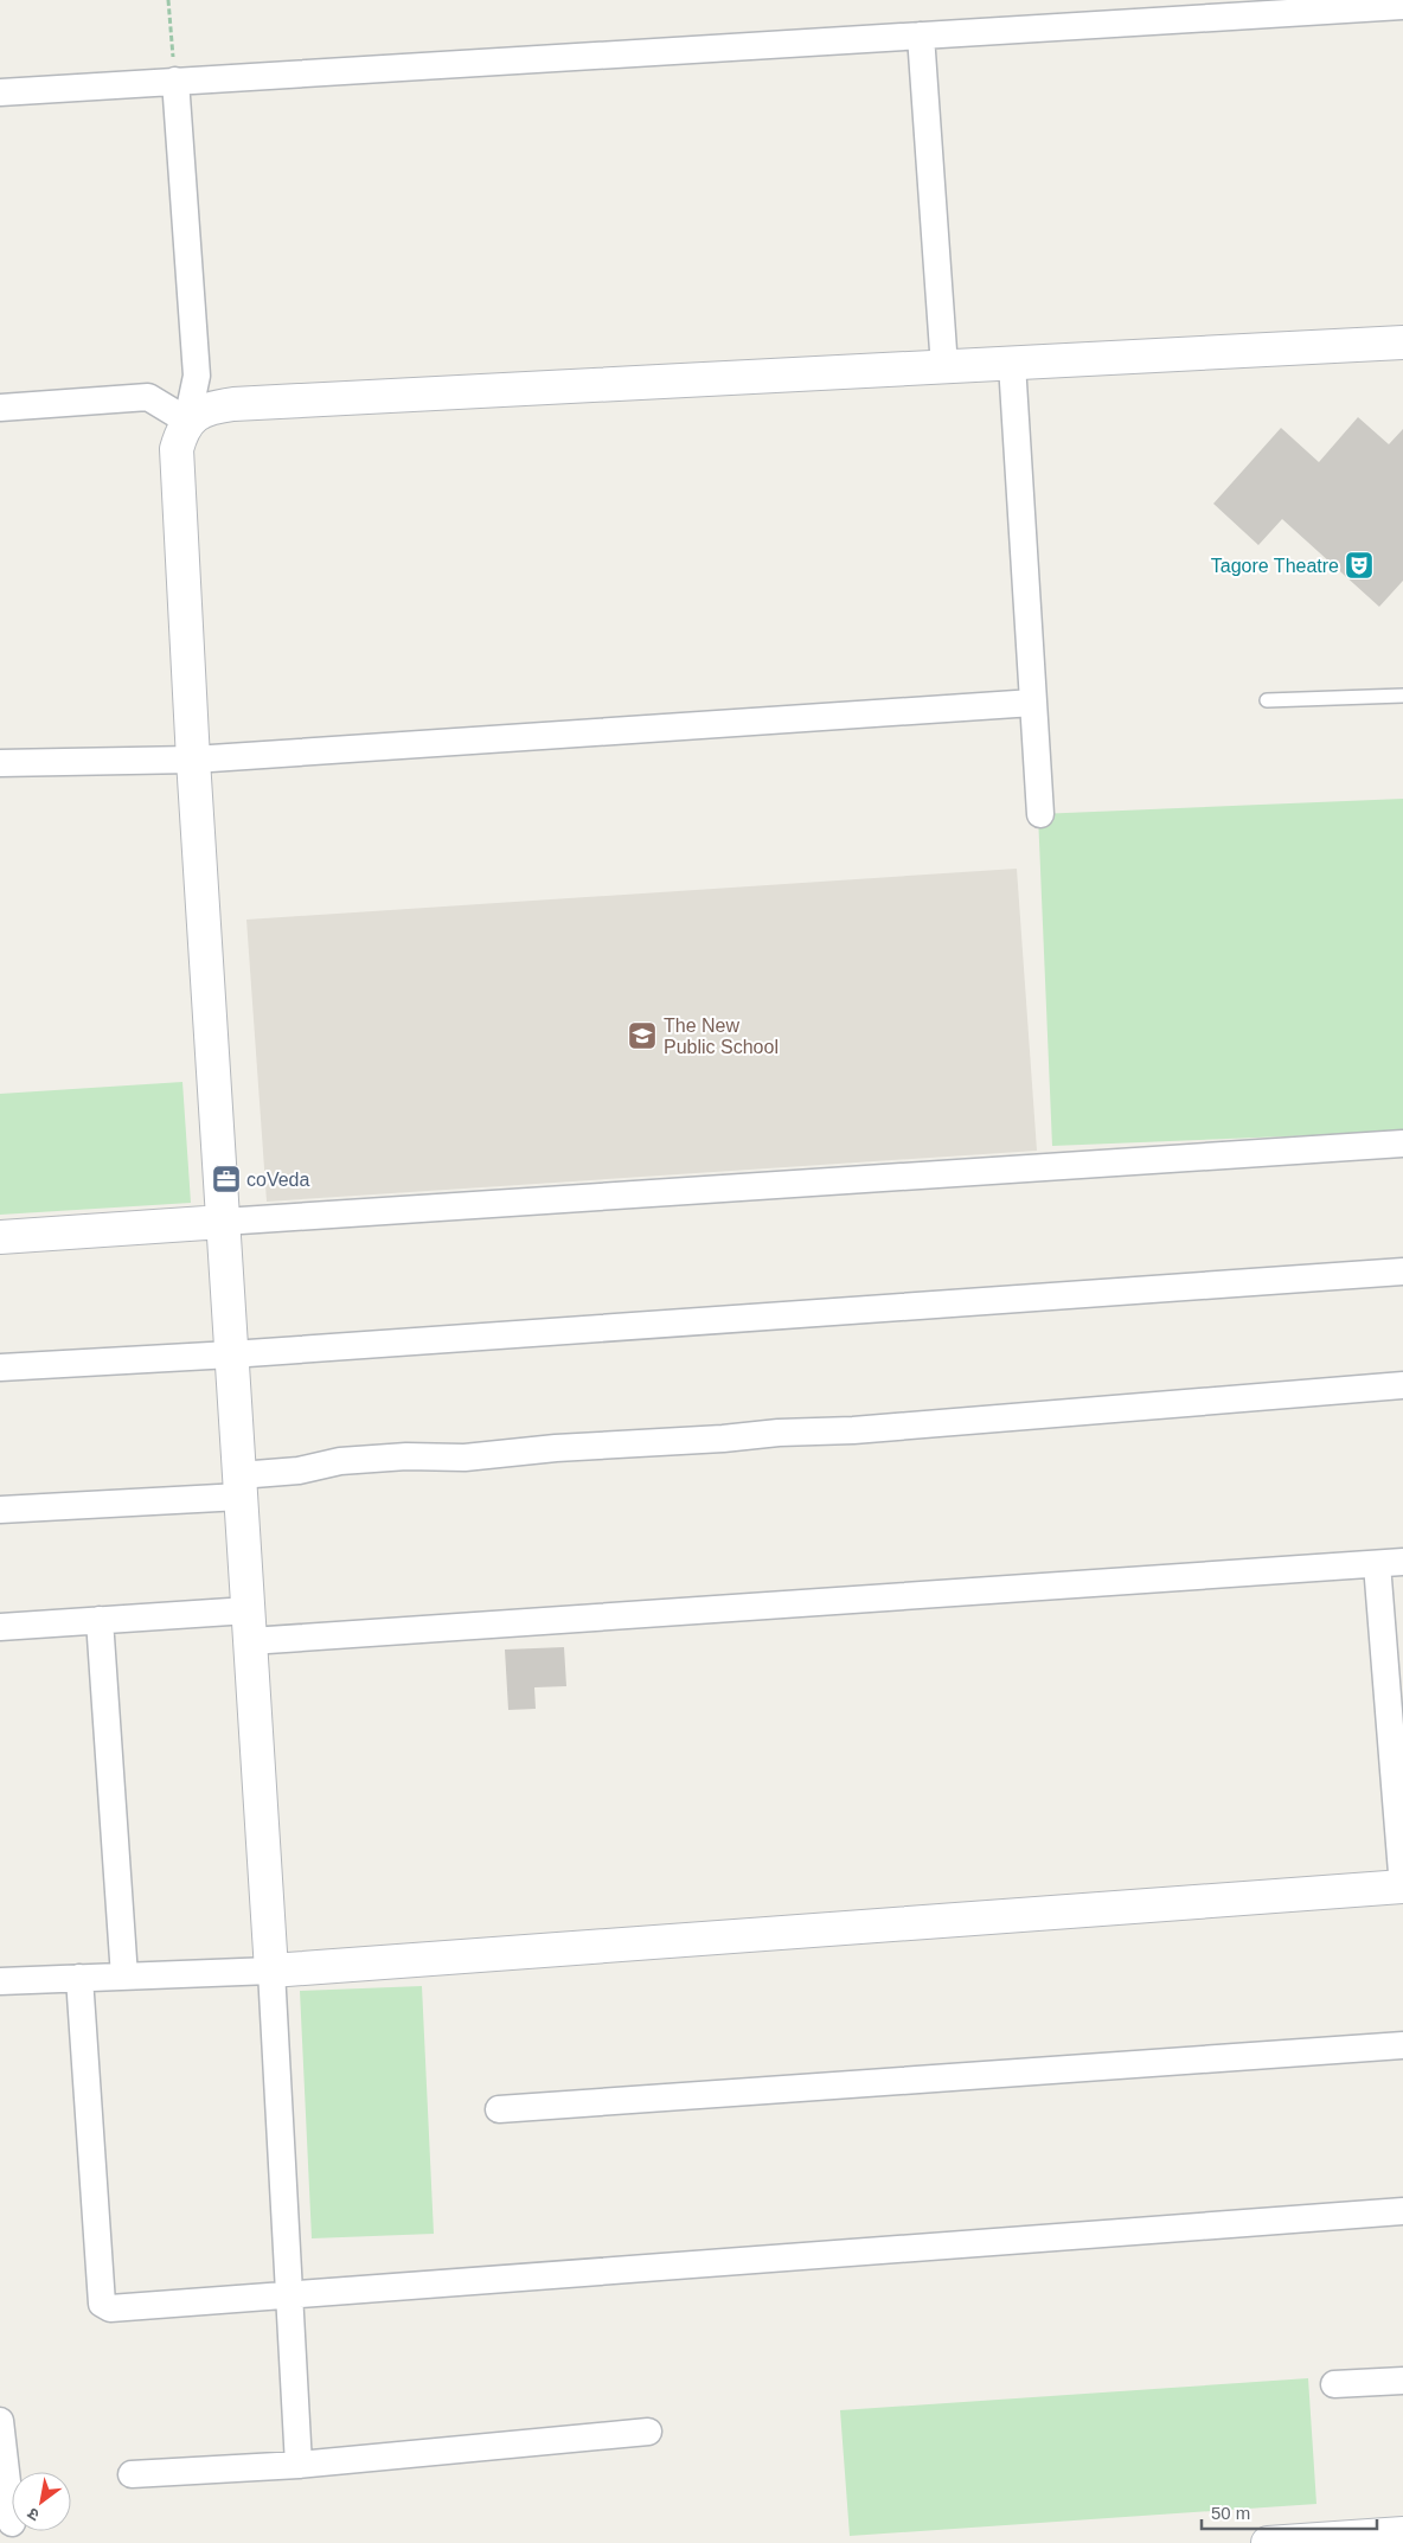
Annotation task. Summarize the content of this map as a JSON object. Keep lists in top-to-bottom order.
{
  "places": {
    "theatre": ["Tagore Theatre"],
    "school or university": ["The New Public School"],
    "office": ["coVeda"]
  },
  "scale_bar": "50 m",
  "north": "bottom left"
}
